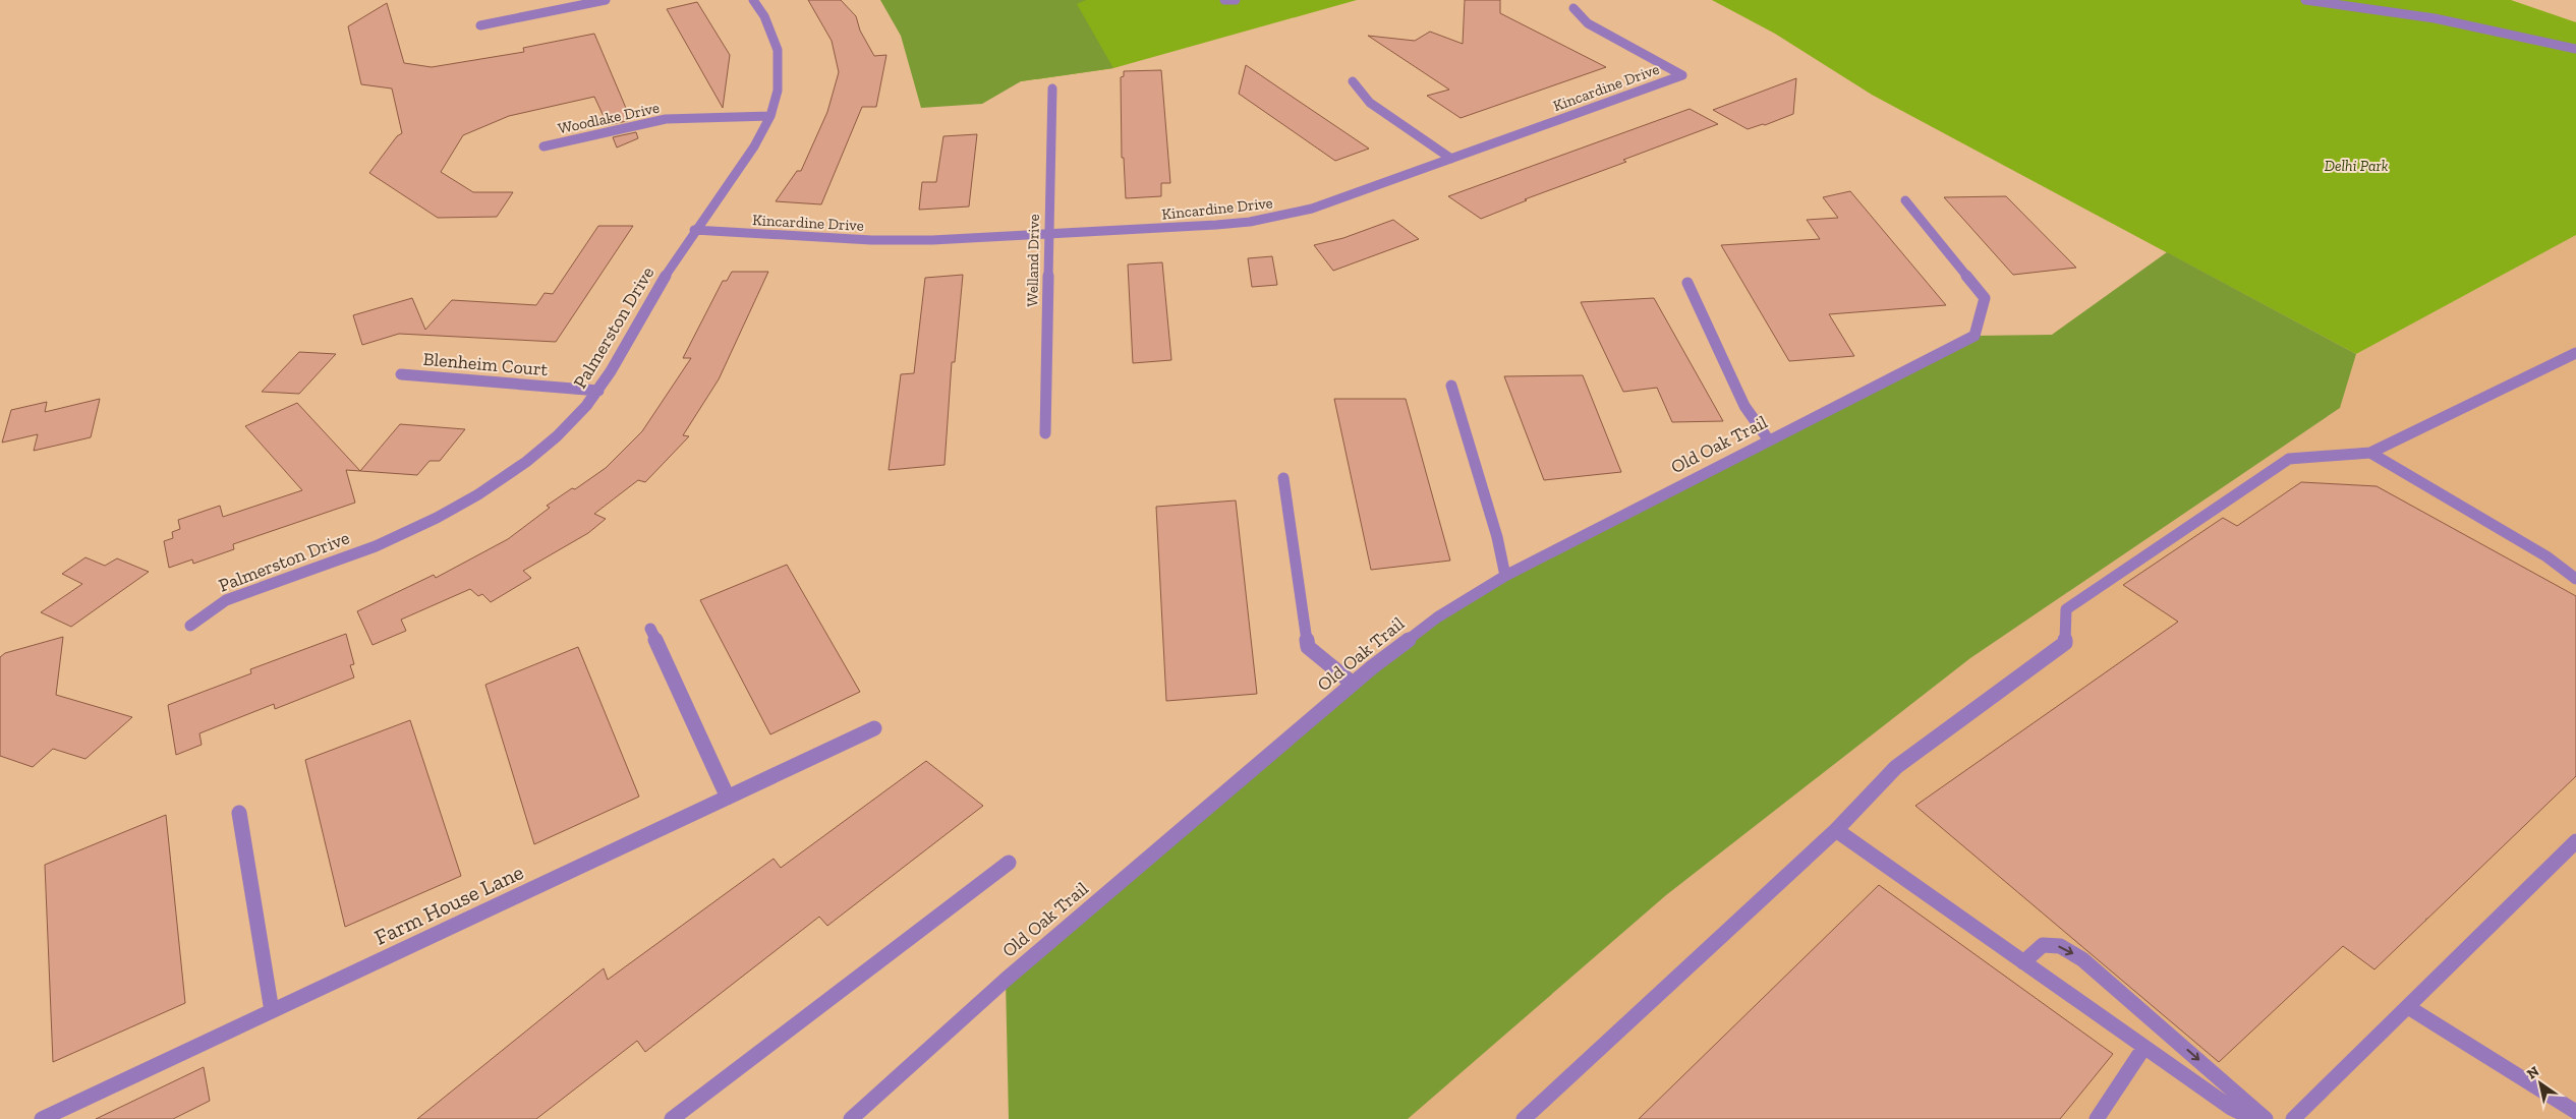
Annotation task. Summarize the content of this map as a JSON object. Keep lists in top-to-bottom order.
{
  "streets": {
    "street": [
      "Kincardine Drive",
      "Woodlake Drive",
      "Welland Drive",
      "Palmerston Drive",
      "Blenheim Court",
      "Old Oak Trail",
      "Farm House Lane"
    ]
  },
  "crossings": [
    ["Kincardine Drive", "Welland Drive"],
    ["Kincardine Drive", "Palmerston Drive"],
    ["Woodlake Drive", "Palmerston Drive"],
    ["Palmerston Drive", "Blenheim Court"]
  ],
  "parks": ["Delhi Park"],
  "north": "top left"
}
